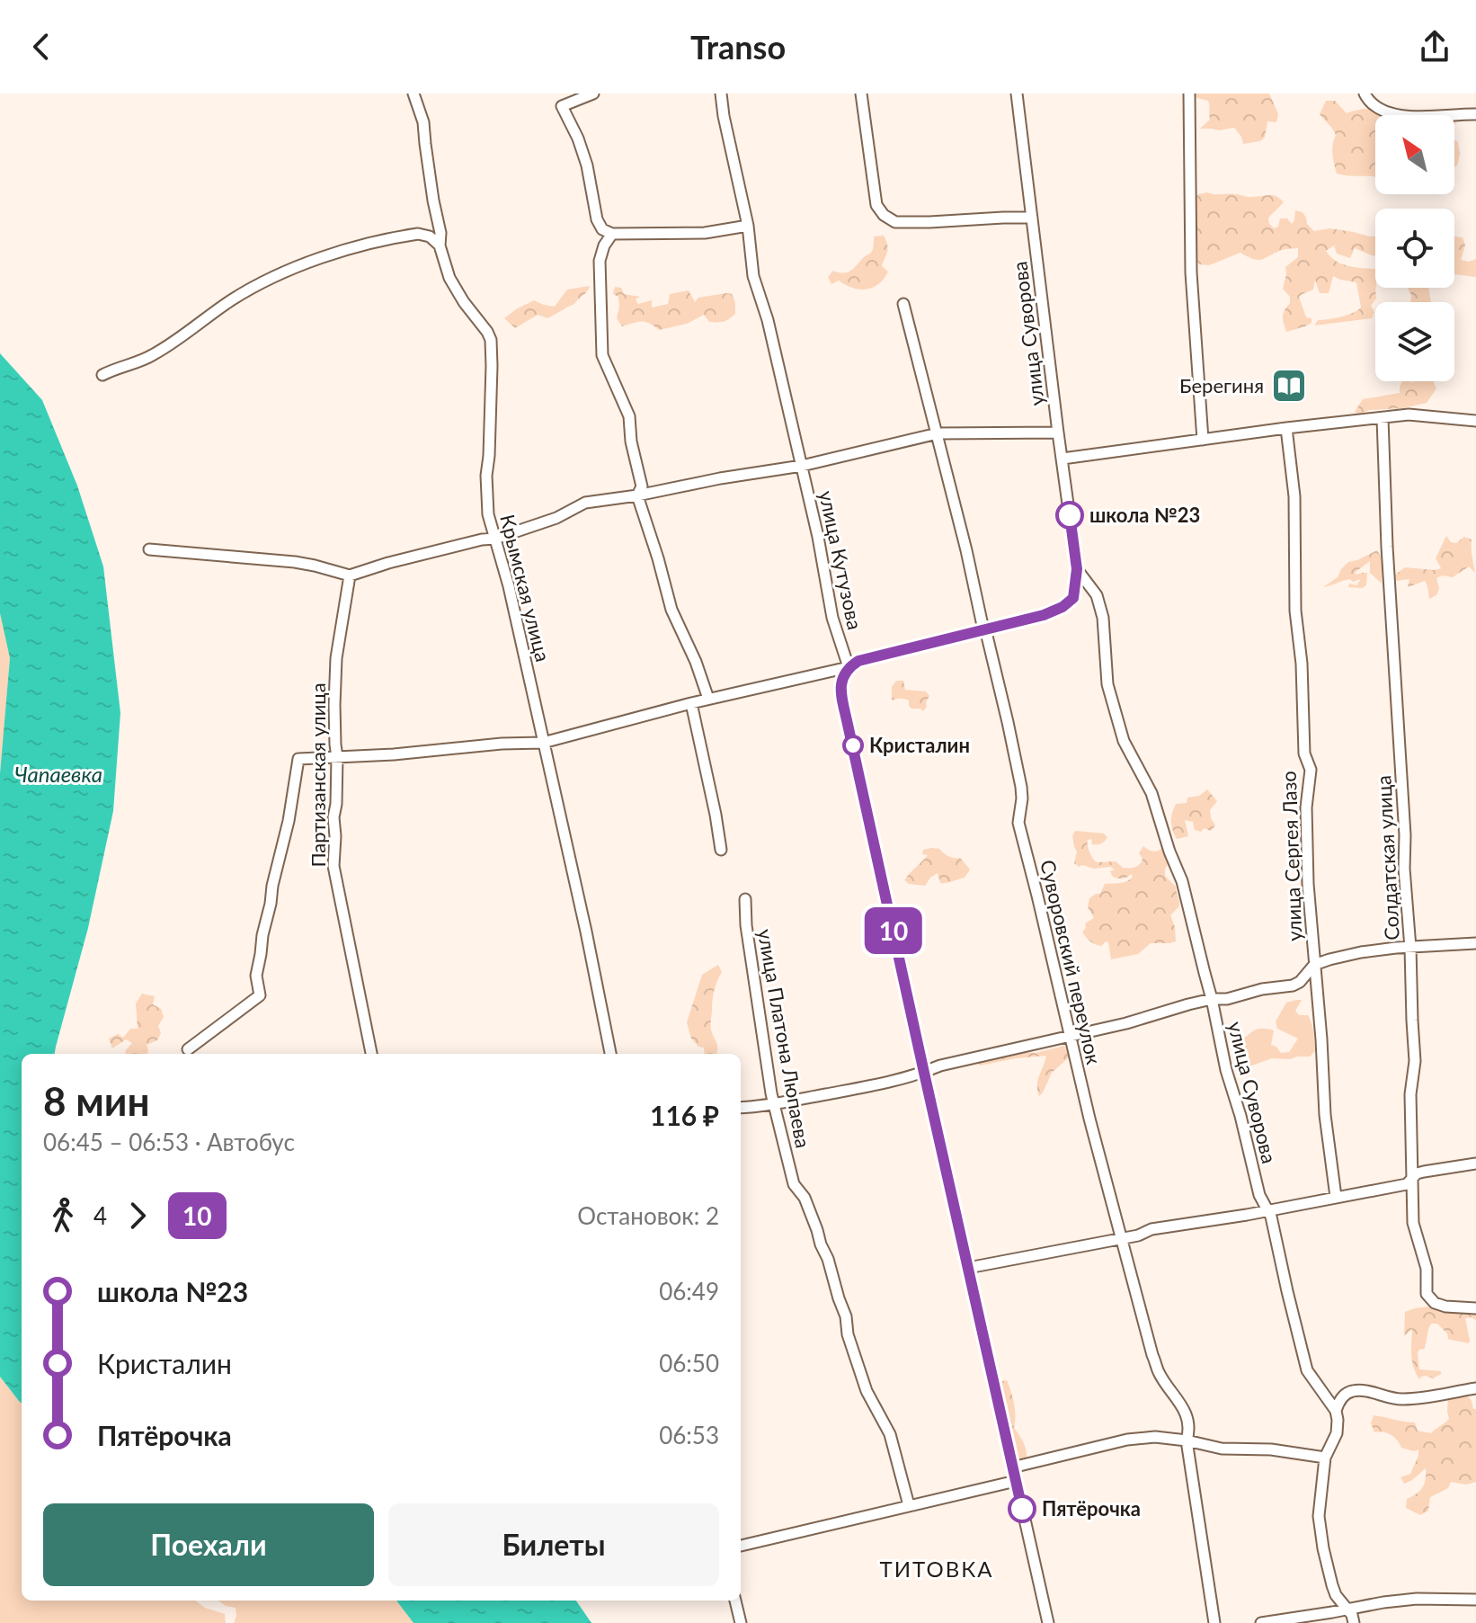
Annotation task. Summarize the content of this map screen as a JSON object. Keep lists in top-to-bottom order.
{
  "streets": {
    "street": [
      "улица Суворова",
      "улица Кутузова",
      "Крымская улица",
      "Партизанская улица",
      "улица Сергея Лазо",
      "Солдатская улица",
      "Суворовский переулок",
      "улица Платона Люпаева"
    ]
  },
  "crossings": [
    ["улица Суворова", "Суворовский переулок"]
  ],
  "districts": ["ТИТОВКА"],
  "water": ["Чапаевка"],
  "places": {
    "library": ["Берегиня"],
    "other": ["школа №23", "Кристалин", "Пятёрочка"]
  },
  "lines": ["bus line 10"],
  "north": "top left",
  "page": {
    "header": "Transo",
    "on_map": "10",
    "heading": ["8 мин", "06:45 – 06:53 · Автобус", "116 ₽"],
    "legs": ["4", "10", "Остановок: 2"],
    "list": [
      {
        "name": "школа №23",
        "value": "06:49"
      },
      {
        "name": "Кристалин",
        "value": "06:50"
      },
      {
        "name": "Пятёрочка",
        "value": "06:53"
      }
    ],
    "buttons": ["Поехали", "Билеты"]
  }
}
